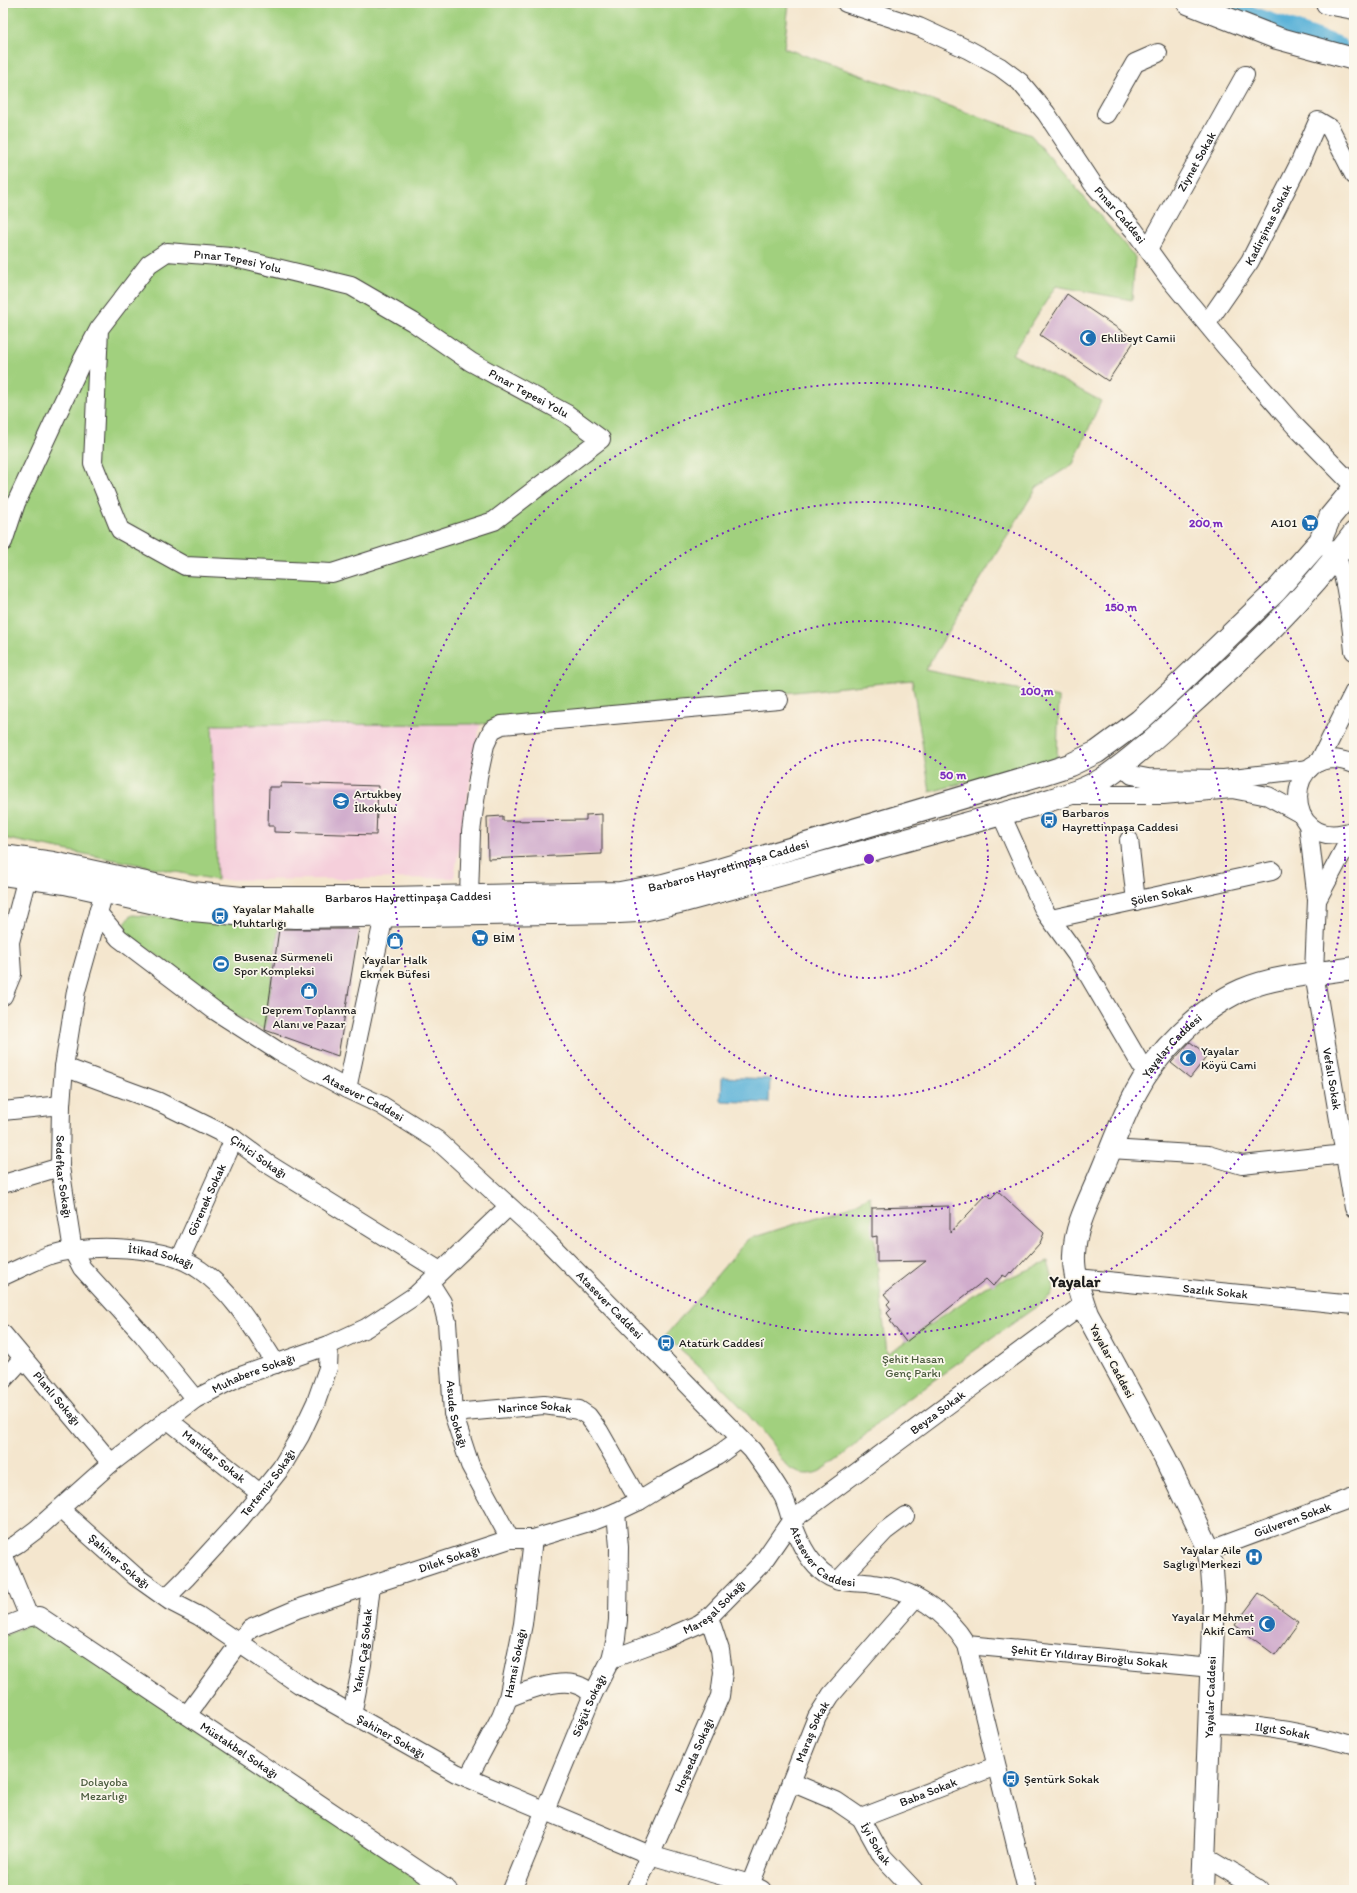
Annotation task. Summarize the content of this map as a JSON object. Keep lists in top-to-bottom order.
{
  "streets": {
    "street": [
      "Ziynet Sokak",
      "Pınar Caddesi",
      "Kadirşinas Sokak",
      "Pınar Tepesi Yolu",
      "Barbaros Hayrettinpaşa Caddesi",
      "Şölen Sokak",
      "Yayalar Caddesi",
      "Vefalı Sokak",
      "Atasever Caddesi",
      "Çinici Sokağı",
      "Sedefkar Sokağı",
      "Görenek Sokak",
      "İtikad Sokağı",
      "Sazlık Sokak",
      "Muhabere Sokağı",
      "Planlı Sokağı",
      "Narince Sokak",
      "Beyza Sokak",
      "Asude Sokağı",
      "Manidar Sokak",
      "Tertemiz Sokağı",
      "Gülveren Sokak",
      "Dilek Sokağı",
      "Şahiner Sokağı",
      "Mareşal Sokağı",
      "Yakın Çağ Sokak",
      "Şehit Er Yıldıray Biroğlu Sokak",
      "Hamsi Sokağı",
      "Söğüt Sokağı",
      "Ilgıt Sokak",
      "Maraş Sokak",
      "Müstakbel Sokağı",
      "Hoşseda Sokağı",
      "Baba Sokak",
      "İyi Sokak"
    ]
  },
  "crossings": [
    ["Ziynet Sokak", "Pınar Caddesi"],
    ["Pınar Caddesi", "Kadirşinas Sokak"],
    ["Pınar Caddesi", "Barbaros Hayrettinpaşa Caddesi"],
    ["Yayalar Caddesi", "Vefalı Sokak"],
    ["Yayalar Caddesi", "Sazlık Sokak"],
    ["Yayalar Caddesi", "Beyza Sokak"],
    ["Yayalar Caddesi", "Gülveren Sokak"],
    ["Yayalar Caddesi", "Şehit Er Yıldıray Biroğlu Sokak"],
    ["Yayalar Caddesi", "Ilgıt Sokak"],
    ["Atasever Caddesi", "Sedefkar Sokağı"],
    ["Atasever Caddesi", "Muhabere Sokağı"],
    ["Atasever Caddesi", "Beyza Sokak"],
    ["Atasever Caddesi", "Dilek Sokağı"],
    ["Atasever Caddesi", "Mareşal Sokağı"],
    ["Atasever Caddesi", "Şehit Er Yıldıray Biroğlu Sokak"],
    ["Atasever Caddesi", "Maraş Sokak"],
    ["Atasever Caddesi", "Baba Sokak"],
    ["Çinici Sokağı", "Sedefkar Sokağı"],
    ["Çinici Sokağı", "Görenek Sokak"],
    ["Çinici Sokağı", "Muhabere Sokağı"],
    ["Çinici Sokağı", "Asude Sokağı"],
    ["Sedefkar Sokağı", "İtikad Sokağı"],
    ["Sedefkar Sokağı", "Muhabere Sokağı"],
    ["Görenek Sokak", "İtikad Sokağı"],
    ["İtikad Sokağı", "Muhabere Sokağı"],
    ["Muhabere Sokağı", "Planlı Sokağı"],
    ["Muhabere Sokağı", "Asude Sokağı"],
    ["Muhabere Sokağı", "Manidar Sokak"],
    ["Muhabere Sokağı", "Tertemiz Sokağı"],
    ["Muhabere Sokağı", "Şahiner Sokağı"],
    ["Narince Sokak", "Asude Sokağı"],
    ["Narince Sokak", "Dilek Sokağı"],
    ["Beyza Sokak", "Mareşal Sokağı"],
    ["Asude Sokağı", "Dilek Sokağı"],
    ["Manidar Sokak", "Tertemiz Sokağı"],
    ["Tertemiz Sokağı", "Şahiner Sokağı"],
    ["Dilek Sokağı", "Şahiner Sokağı"],
    ["Dilek Sokağı", "Yakın Çağ Sokak"],
    ["Dilek Sokağı", "Hamsi Sokağı"],
    ["Dilek Sokağı", "Söğüt Sokağı"],
    ["Dilek Sokağı", "Müstakbel Sokağı"],
    ["Şahiner Sokağı", "Yakın Çağ Sokak"],
    ["Şahiner Sokağı", "Hamsi Sokağı"],
    ["Şahiner Sokağı", "Söğüt Sokağı"],
    ["Şahiner Sokağı", "Maraş Sokak"],
    ["Şahiner Sokağı", "Hoşseda Sokağı"],
    ["Mareşal Sokağı", "Söğüt Sokağı"],
    ["Mareşal Sokağı", "Hoşseda Sokağı"],
    ["Maraş Sokak", "İyi Sokak"],
    ["Baba Sokak", "İyi Sokak"]
  ],
  "districts": ["Yayalar"],
  "parks": ["Şehit Hasan Genç Parkı", "Dolayoba Mezarlığı"],
  "places": {
    "mosque": ["Ehlibeyt Camii", "Yayalar Köyü Cami", "Yayalar Mehmet Akif Cami"],
    "supermarket": ["A101", "BİM"],
    "school or university": ["Artukbey İlkokulu"],
    "bus stop": [
      "Barbaros Hayrettinpaşa Caddesi",
      "Yayalar Mahalle Muhtarlığı",
      "Atatürk Caddesi̇",
      "Şentürk Sokak"
    ],
    "shop": ["Yayalar Halk Ekmek Büfesi", "Deprem Toplanma Alanı ve Pazar"],
    "sports": ["Busenaz Sürmeneli Spor Kompleksi"],
    "hospital": ["Yayalar Aile Sağlığı Merkezi"]
  },
  "rings": [
    "200 m",
    "150 m",
    "100 m",
    "50 m"
  ]
}
